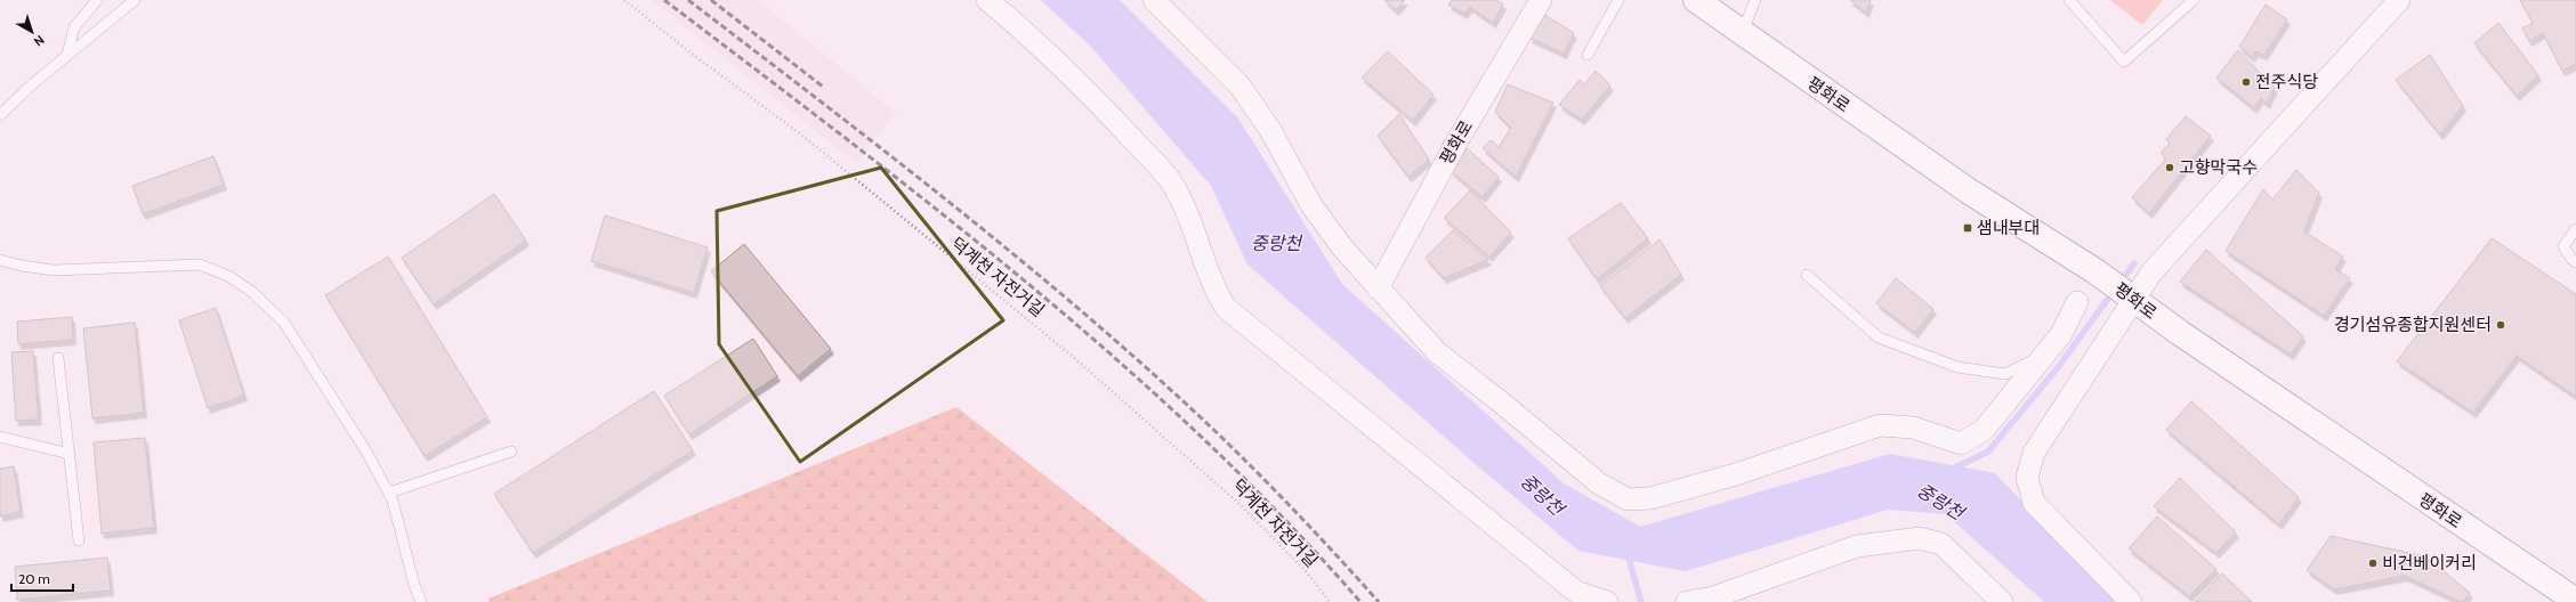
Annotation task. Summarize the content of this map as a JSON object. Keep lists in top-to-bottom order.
{
  "streets": {
    "main road": ["평화로"],
    "path": ["덕계천 자전거길"]
  },
  "water": ["중랑천"],
  "places": {
    "other": [
      "전주식당",
      "고향막국수",
      "경기섬유종합지원센터",
      "비건베이커리"
    ],
    "transit": ["샘내부대"]
  },
  "scale_bar": "20 m",
  "north": "bottom right"
}
